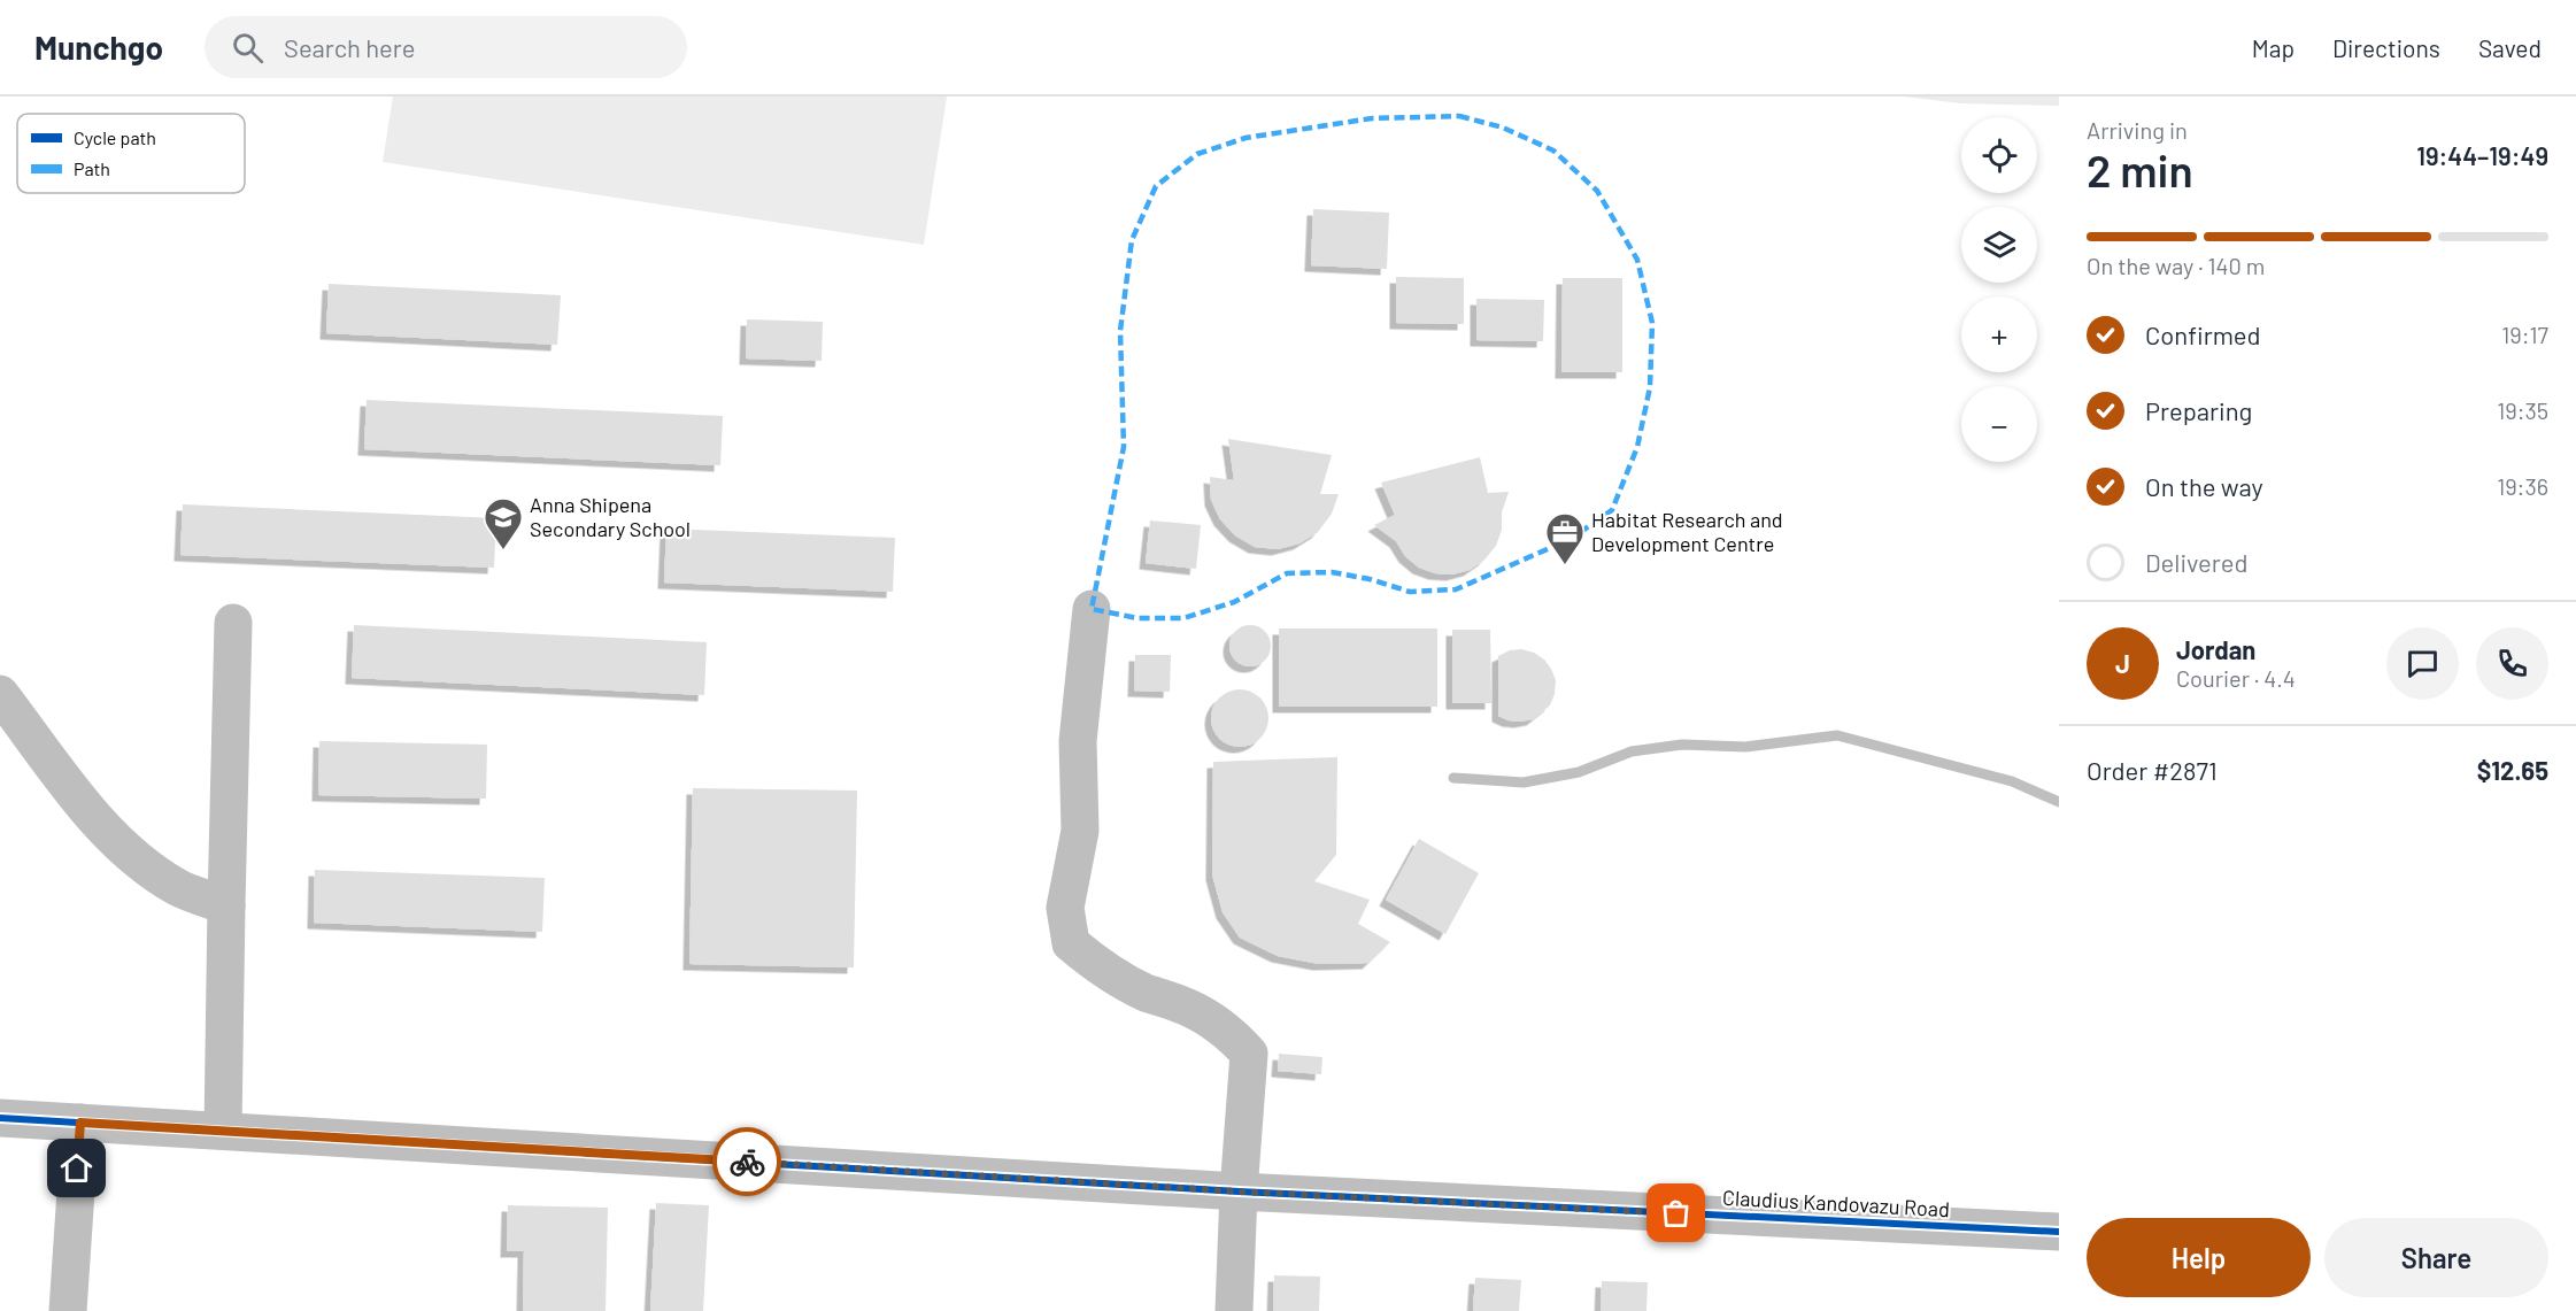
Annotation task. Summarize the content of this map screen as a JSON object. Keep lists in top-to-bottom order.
{
  "streets": {
    "street": ["Claudius Kandovazu Road"]
  },
  "places": {
    "school or university": ["Anna Shipena Secondary School"],
    "office": ["Habitat Research and Development Centre"]
  },
  "legend": ["Cycle path", "Path"],
  "page": {
    "header": "Munchgo",
    "search": "Search here",
    "nav": ["Map", "Directions", "Saved"],
    "heading": ["2 min", "Arriving in", "19:44–19:49"],
    "panel": [
      "Jordan",
      "Courier · 4.4",
      "Order #2871",
      "$12.65"
    ],
    "map_buttons": ["+", "−"],
    "bar": "On the way · 140 m",
    "list": [
      ["Confirmed", "19:17"],
      ["Preparing", "19:35"],
      ["On the way", "19:36"],
      "Delivered"
    ],
    "round": "J",
    "buttons": ["Help", "Share"]
  }
}
